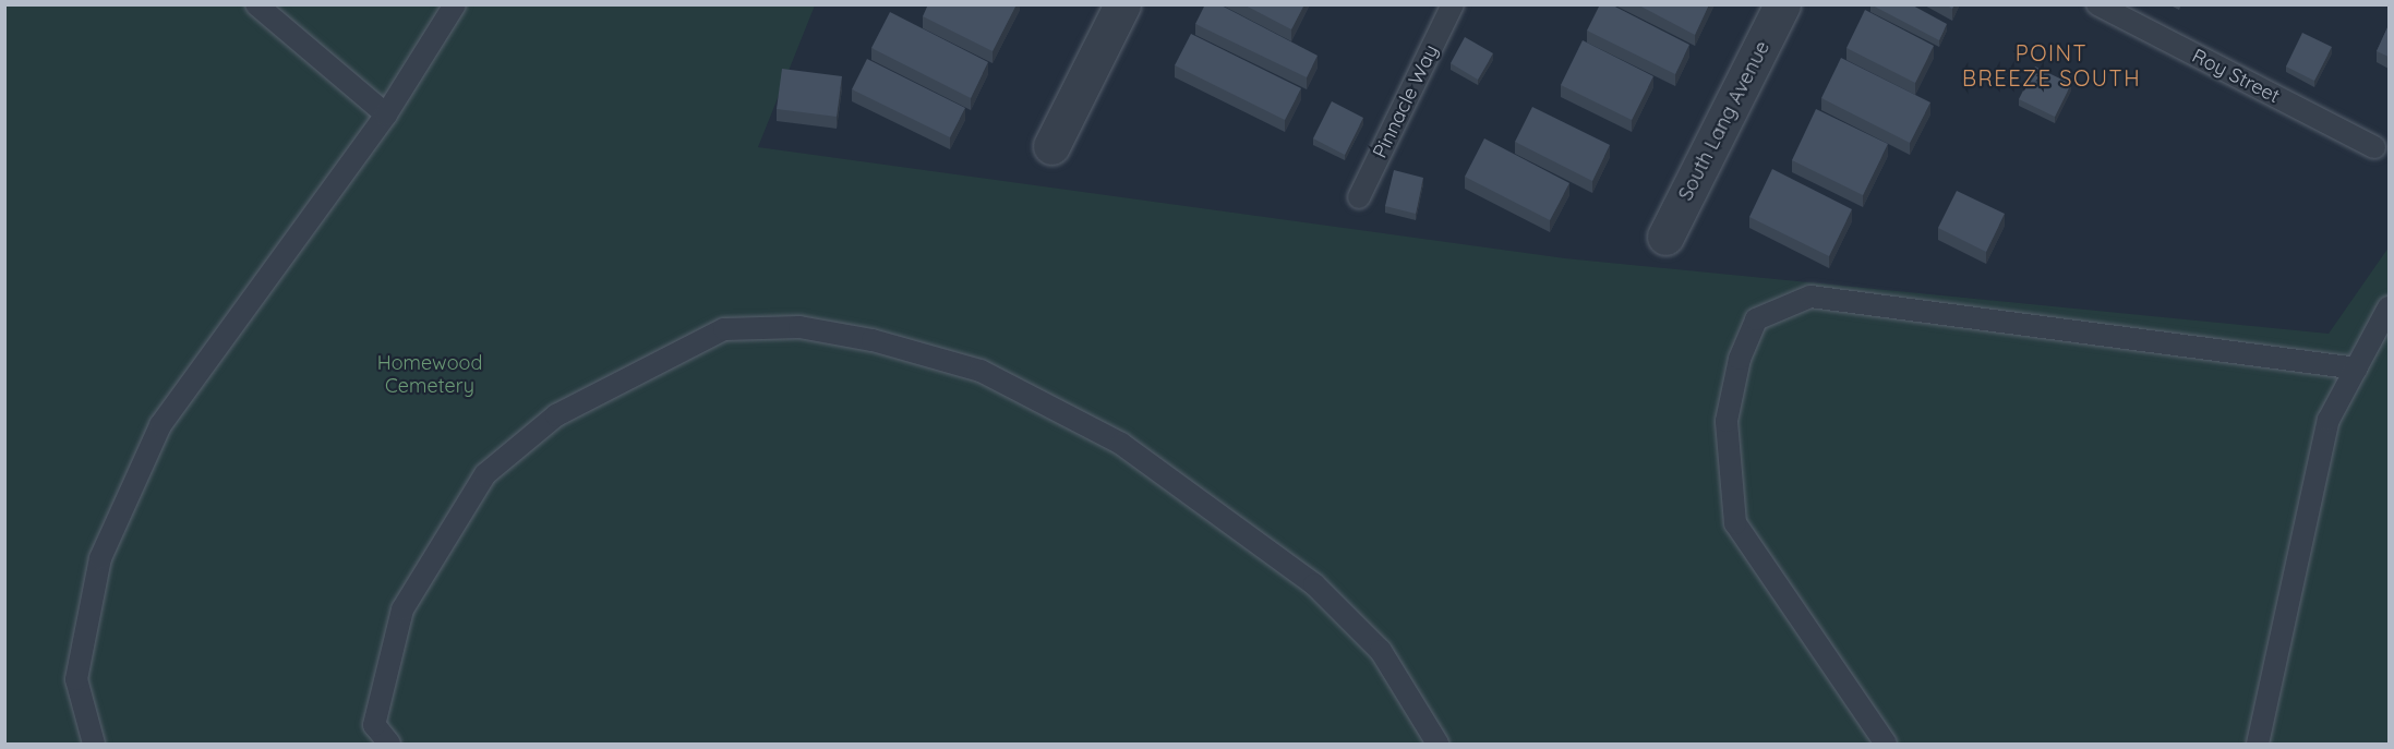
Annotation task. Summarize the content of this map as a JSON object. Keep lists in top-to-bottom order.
{
  "streets": {
    "street": ["South Lang Avenue"],
    "lane": ["Roy Street", "Pinnacle Way"]
  },
  "districts": ["POINT BREEZE SOUTH"],
  "parks": ["Homewood Cemetery"]
}
